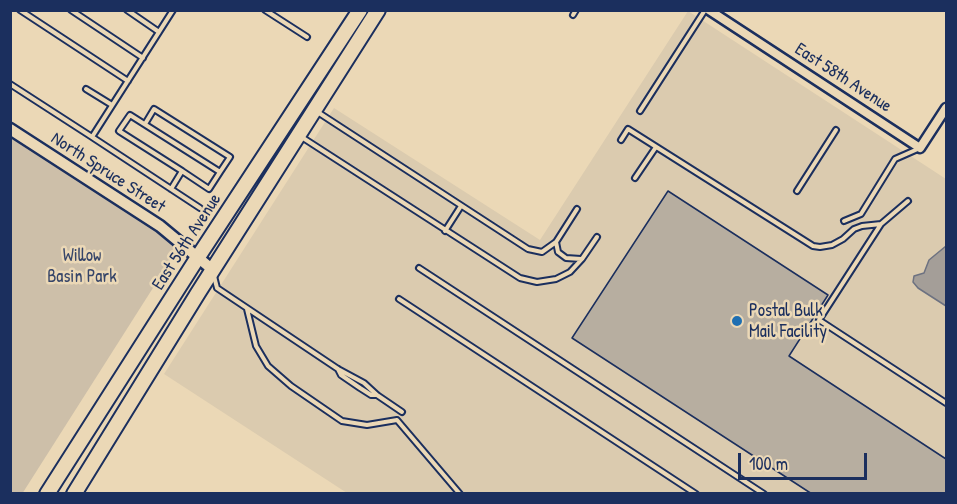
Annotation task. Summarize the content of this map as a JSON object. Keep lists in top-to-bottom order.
{
  "streets": {
    "main road": ["East 56th Avenue"],
    "street": ["East 58th Avenue", "North Spruce Street"]
  },
  "crossings": [
    ["North Spruce Street", "East 56th Avenue"]
  ],
  "parks": ["Willow Basin Park"],
  "places": ["Postal Bulk Mail Facility"],
  "scale_bar": "100 m"
}
